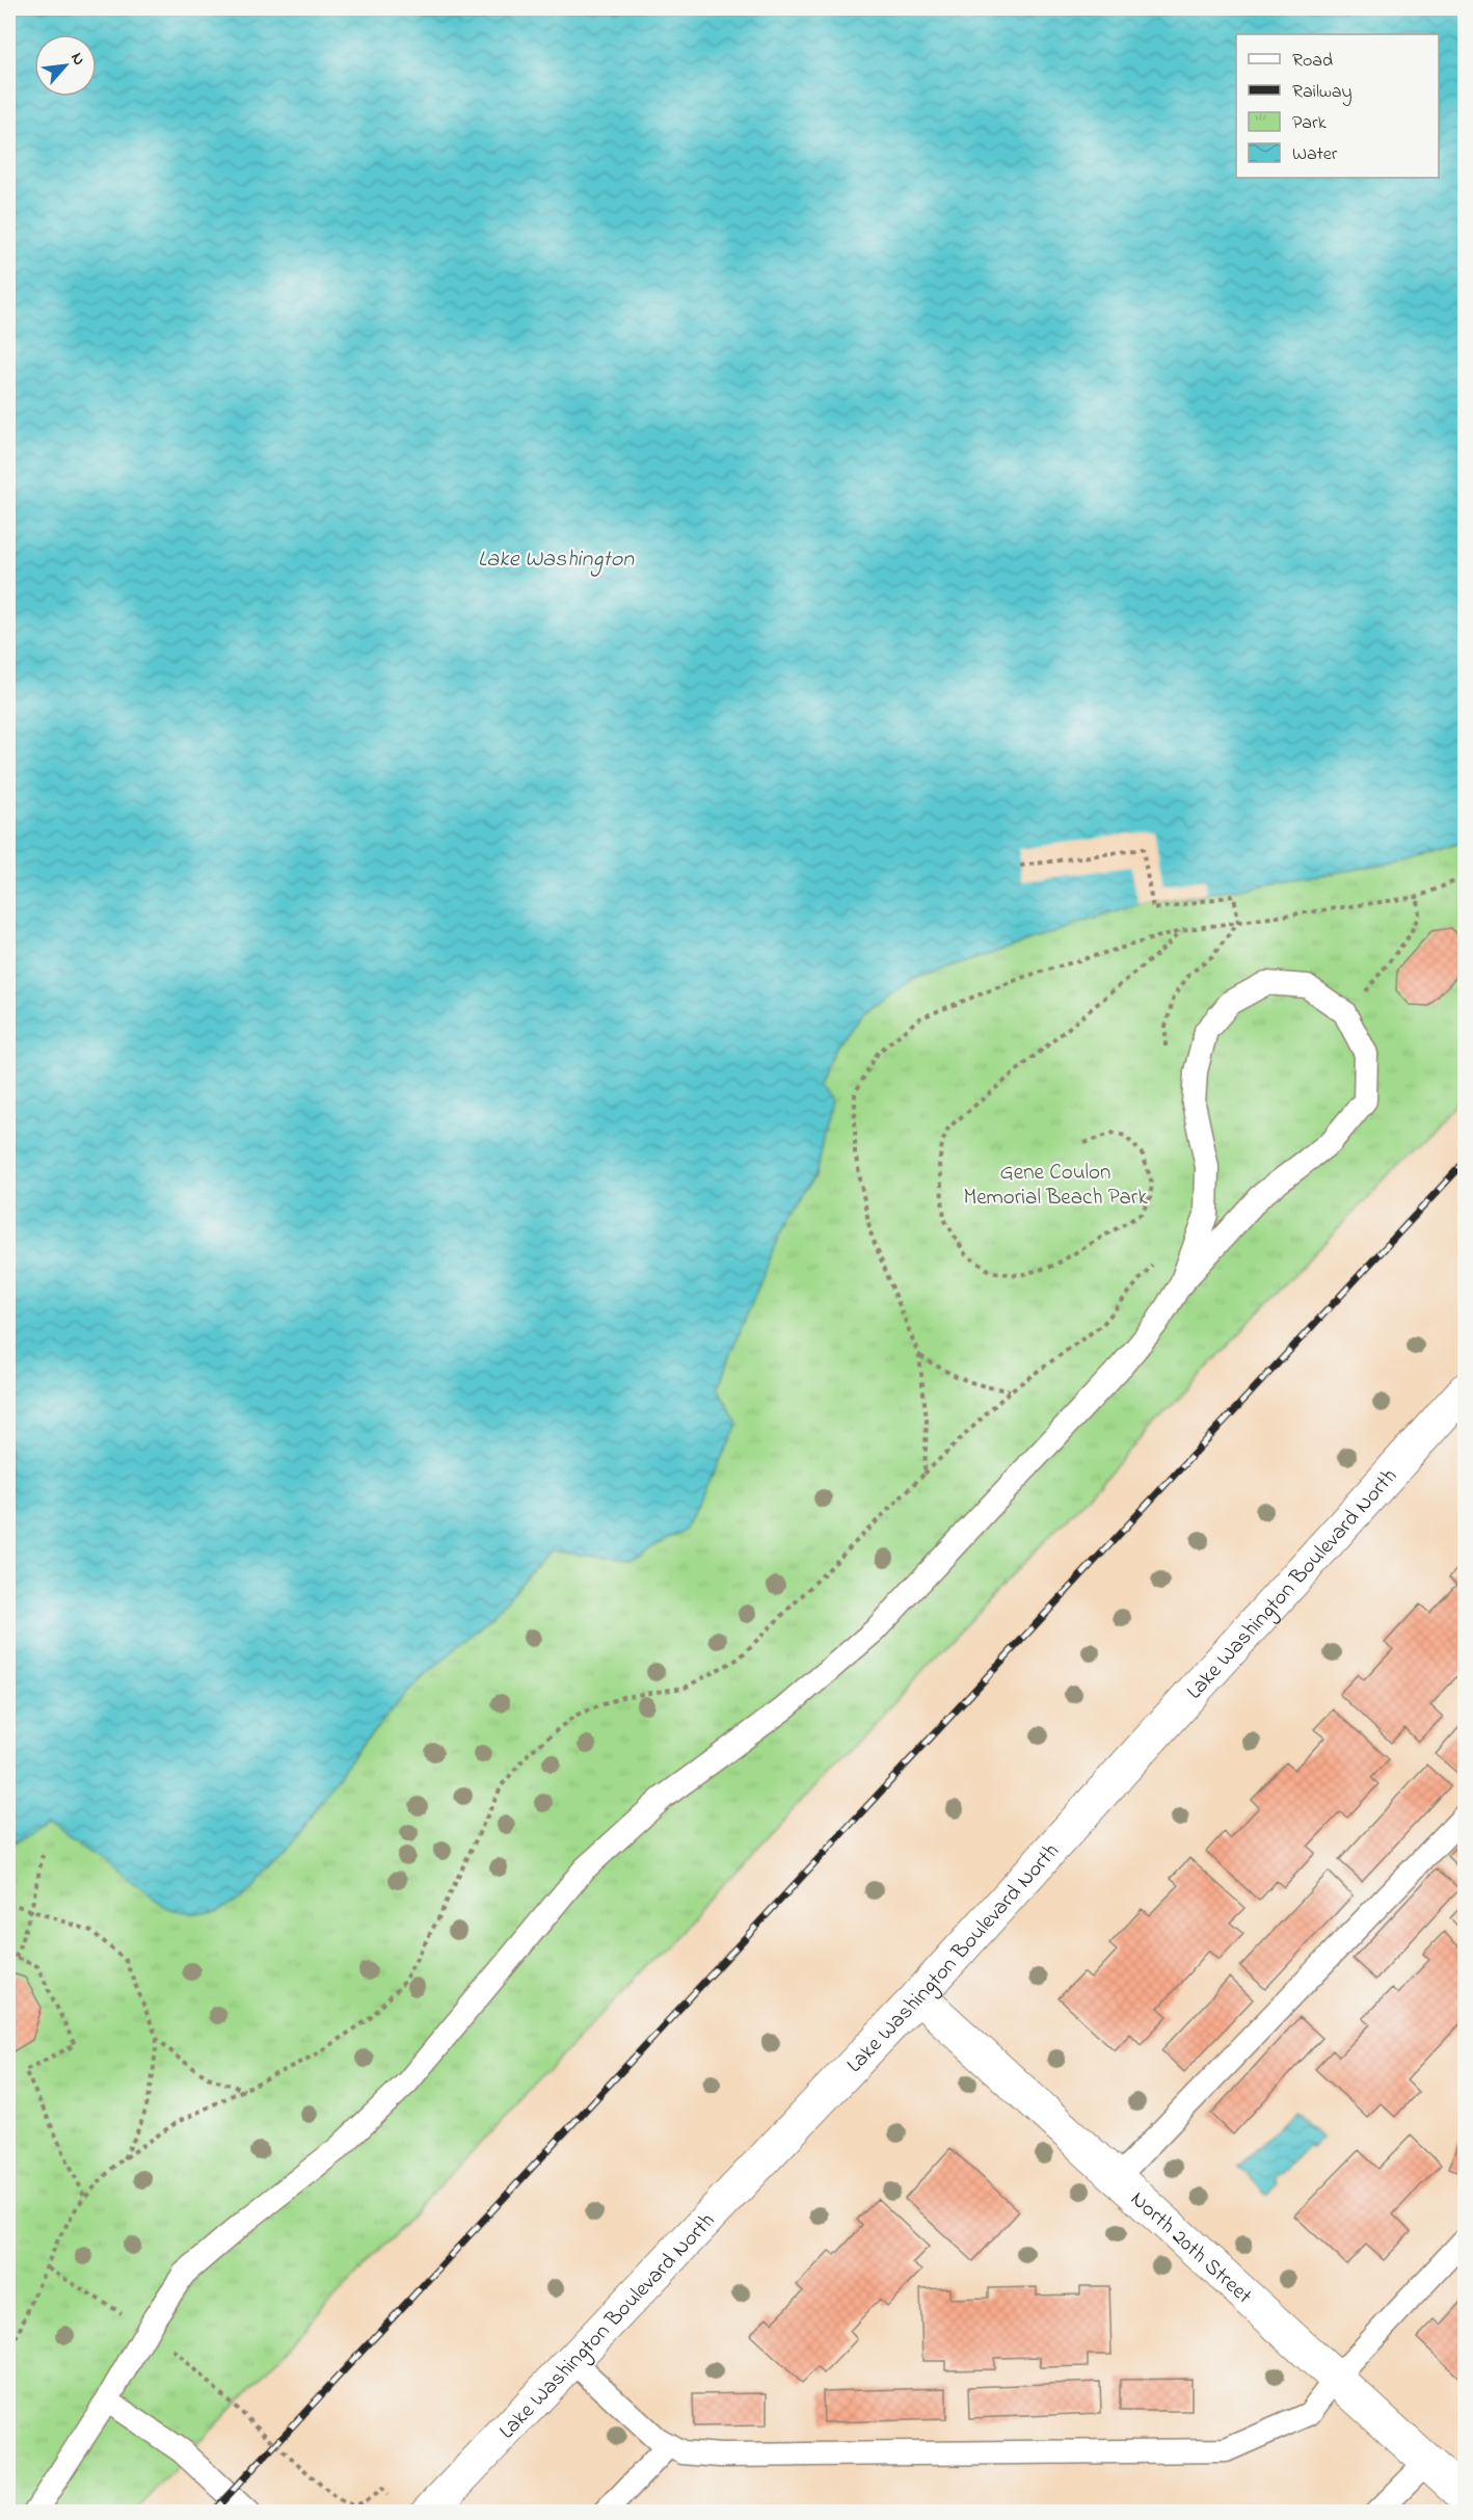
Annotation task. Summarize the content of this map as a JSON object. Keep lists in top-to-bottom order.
{
  "streets": {
    "street": ["Lake Washington Boulevard North", "North 20th Street"]
  },
  "crossings": [
    ["Lake Washington Boulevard North", "North 20th Street"]
  ],
  "water": ["Lake Washington"],
  "parks": ["Gene Coulon Memorial Beach Park"],
  "legend": [
    "Road",
    "Railway",
    "Park",
    "Water"
  ],
  "north": "top right"
}
